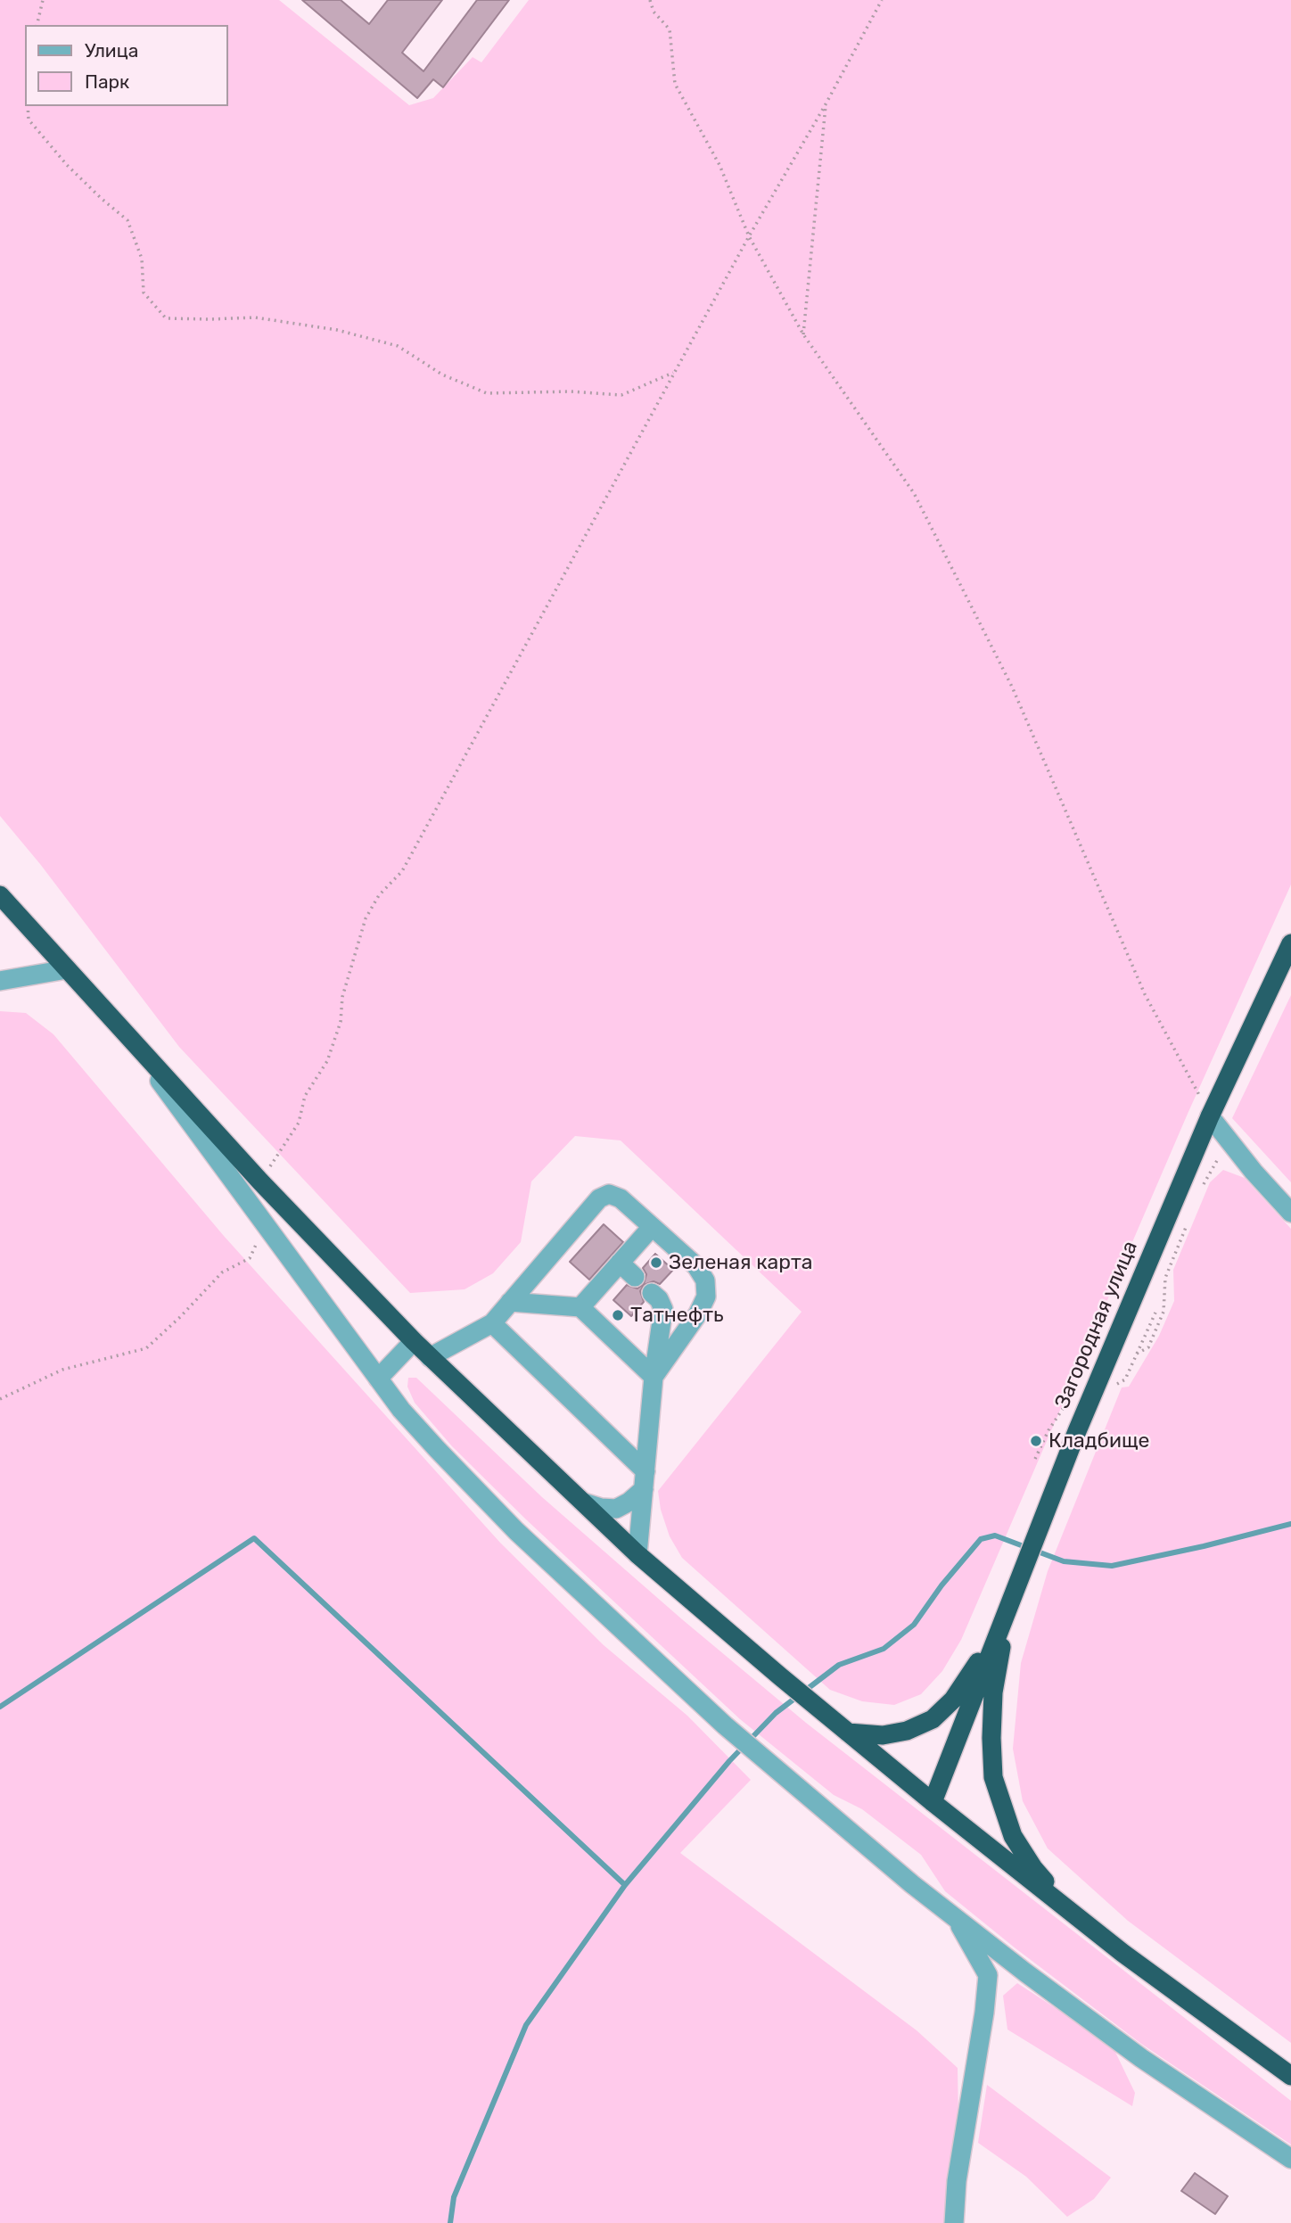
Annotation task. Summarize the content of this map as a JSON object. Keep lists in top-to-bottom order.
{
  "streets": {
    "highway": ["Загородная улица"]
  },
  "places": ["Зеленая карта", "Татнефть", "Кладбище"],
  "legend": ["Улица", "Парк"]
}
